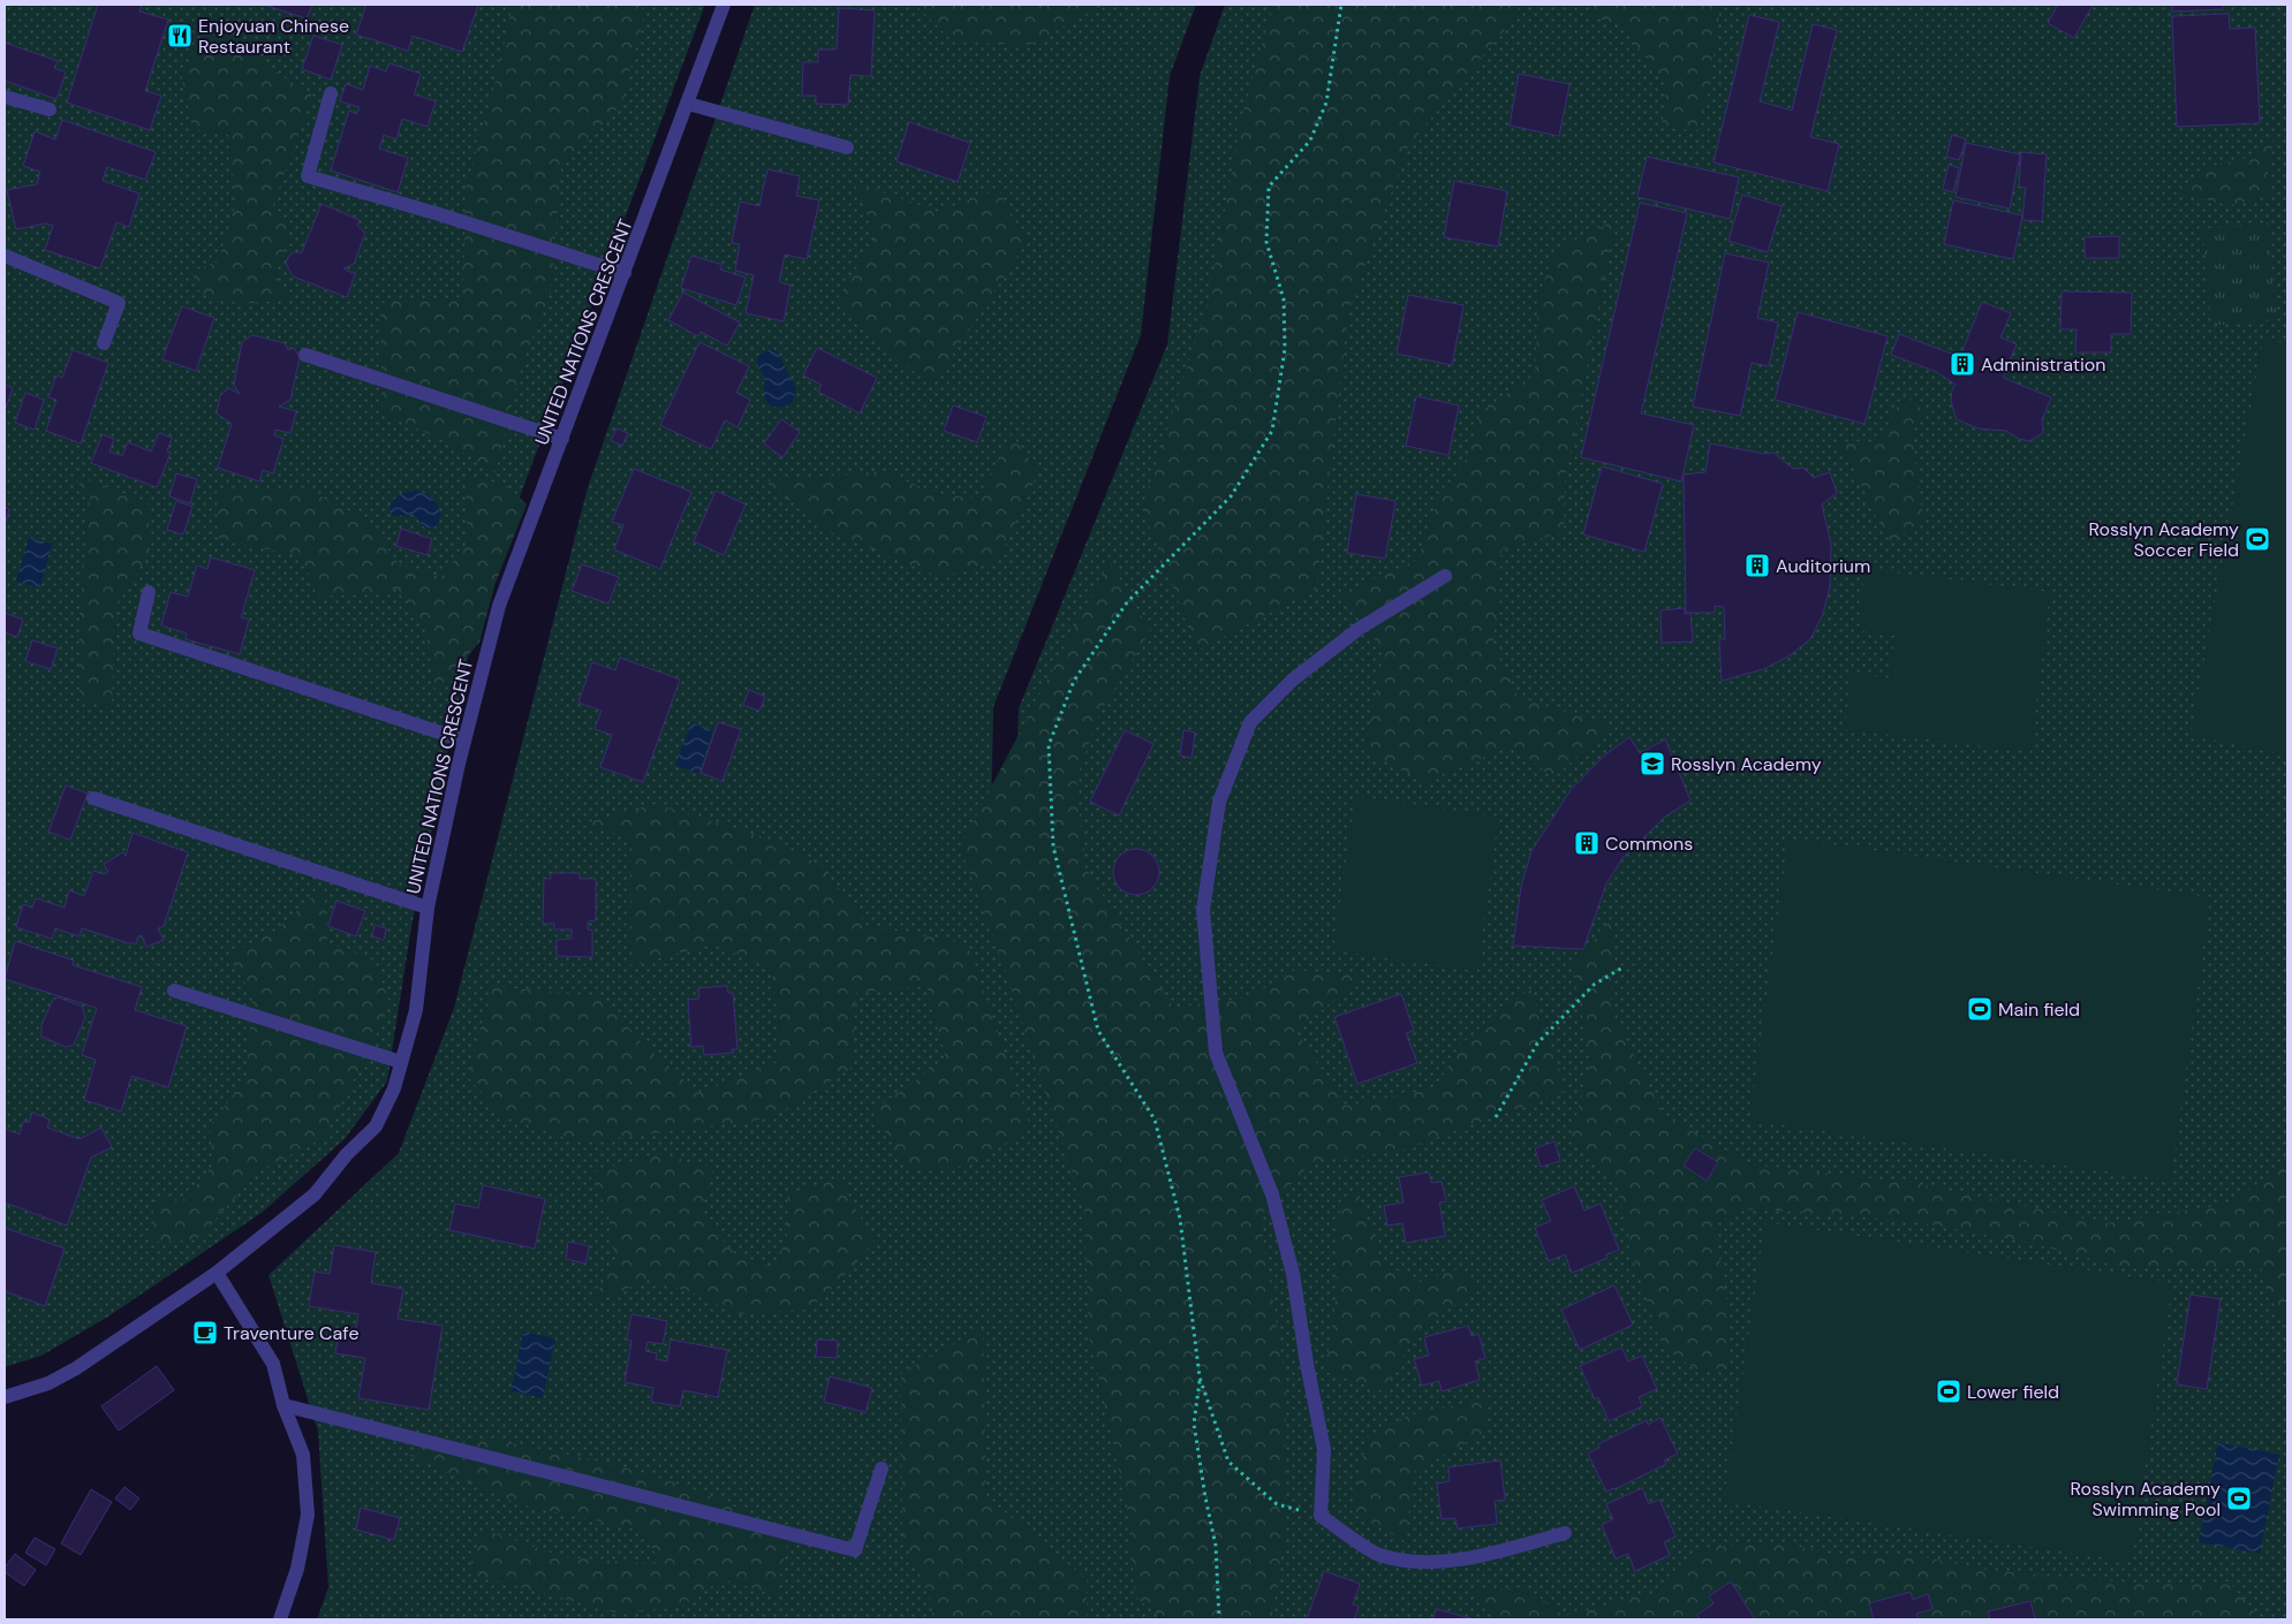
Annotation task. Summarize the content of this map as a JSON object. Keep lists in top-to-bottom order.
{
  "streets": {
    "street": ["UNITED NATIONS CRESCENT"]
  },
  "places": {
    "restaurant": ["Enjoyuan Chinese Restaurant"],
    "building": ["Administration", "Auditorium", "Commons"],
    "sports": [
      "Rosslyn Academy Soccer Field",
      "Main field",
      "Lower field",
      "Rosslyn Academy Swimming Pool"
    ],
    "school or university": ["Rosslyn Academy"],
    "cafe": ["Traventure Cafe"]
  }
}
